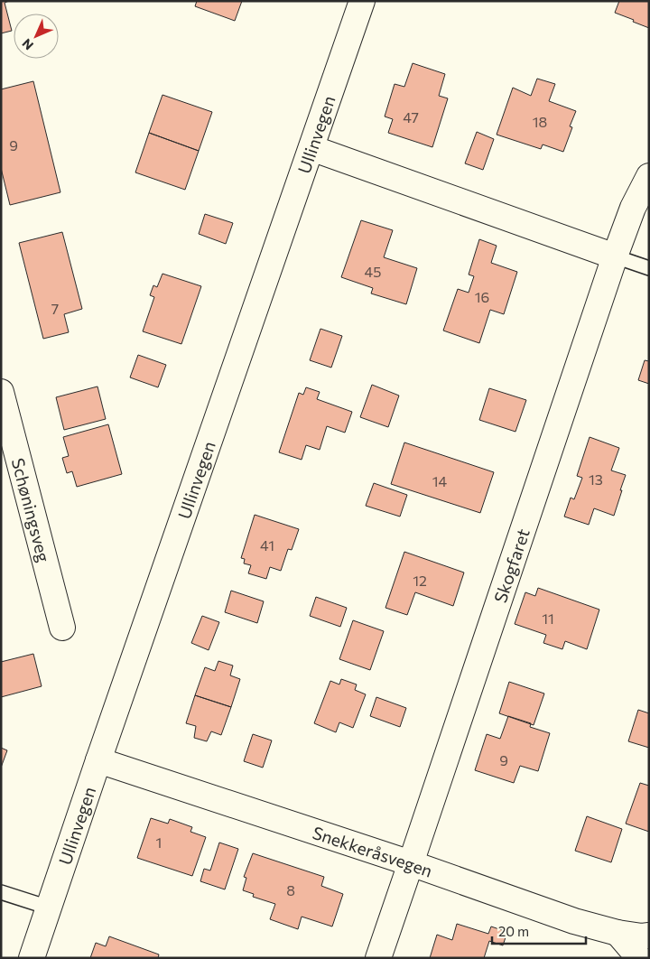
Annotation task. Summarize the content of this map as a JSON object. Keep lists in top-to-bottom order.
{
  "streets": {
    "street": [
      "Ullinvegen",
      "Schøningsveg",
      "Skogfaret",
      "Snekkeråsvegen"
    ]
  },
  "crossings": [
    ["Ullinvegen", "Snekkeråsvegen"],
    ["Skogfaret", "Snekkeråsvegen"]
  ],
  "house_numbers": [
    "47",
    "18",
    "9",
    "45",
    "16",
    "7",
    "13",
    "14",
    "41",
    "12",
    "11",
    "9",
    "1",
    "8"
  ],
  "scale_bar": "20 m",
  "north": "bottom left"
}
